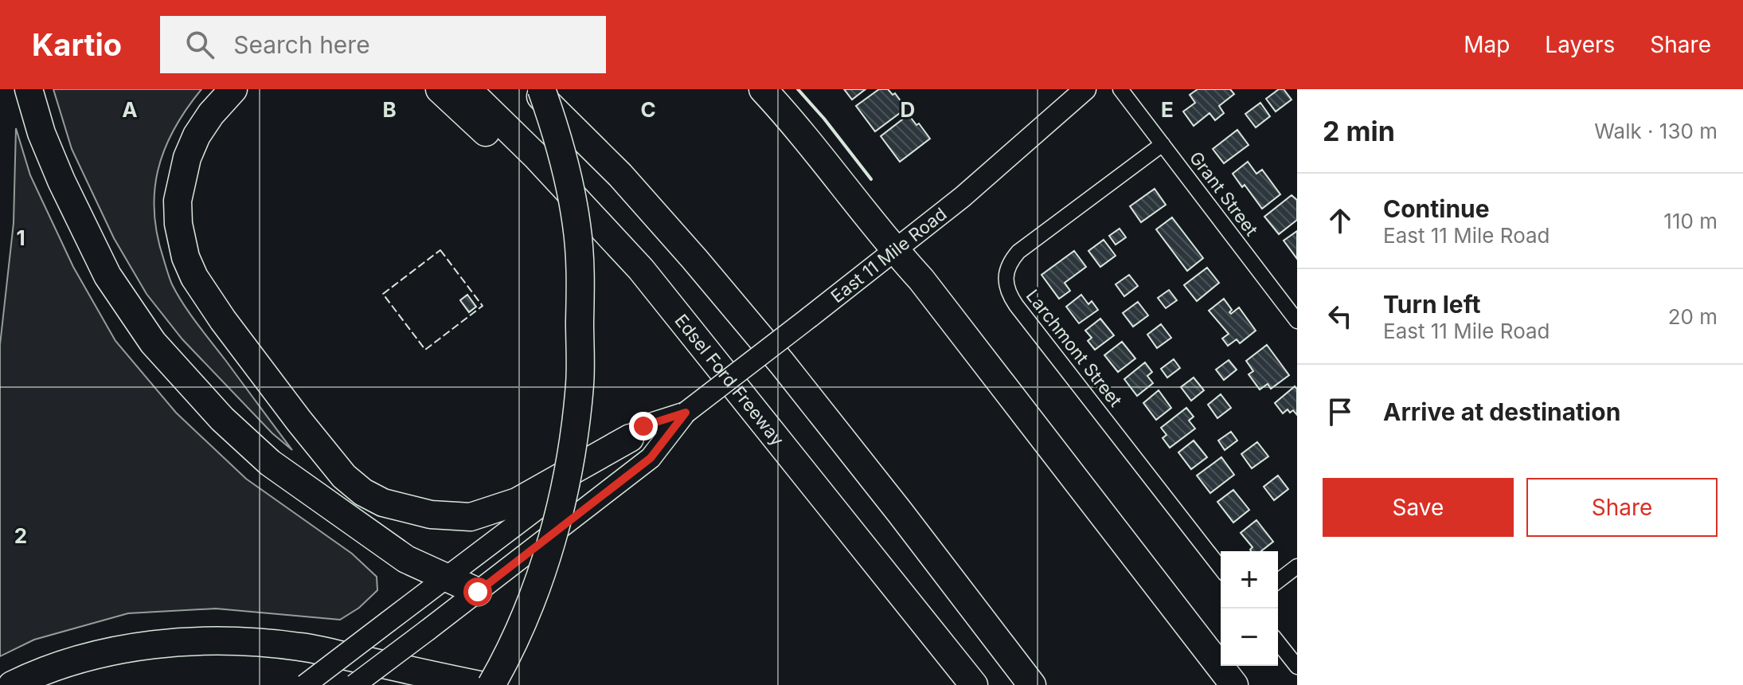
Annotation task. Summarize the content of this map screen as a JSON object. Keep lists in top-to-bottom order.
{
  "streets": {
    "highway": ["Edsel Ford Freeway"],
    "main road": ["East 11 Mile Road"],
    "street": ["Grant Street", "Larchmont Street"]
  },
  "crossings": [
    ["Grant Street", "Larchmont Street"]
  ],
  "page": {
    "header": "Kartio",
    "search": "Search here",
    "nav": ["Map", "Layers", "Share"],
    "heading": ["2 min", "Walk · 130 m"],
    "list": [
      ["Continue", "East 11 Mile Road", "110 m"],
      ["Turn left", "East 11 Mile Road", "20 m"],
      "Arrive at destination"
    ],
    "buttons": ["Save", "Share"],
    "map_buttons": ["+", "−"]
  },
  "grid": {
    "columns": [
      "A",
      "B",
      "C",
      "D",
      "E"
    ],
    "rows": ["1", "2"]
  }
}
